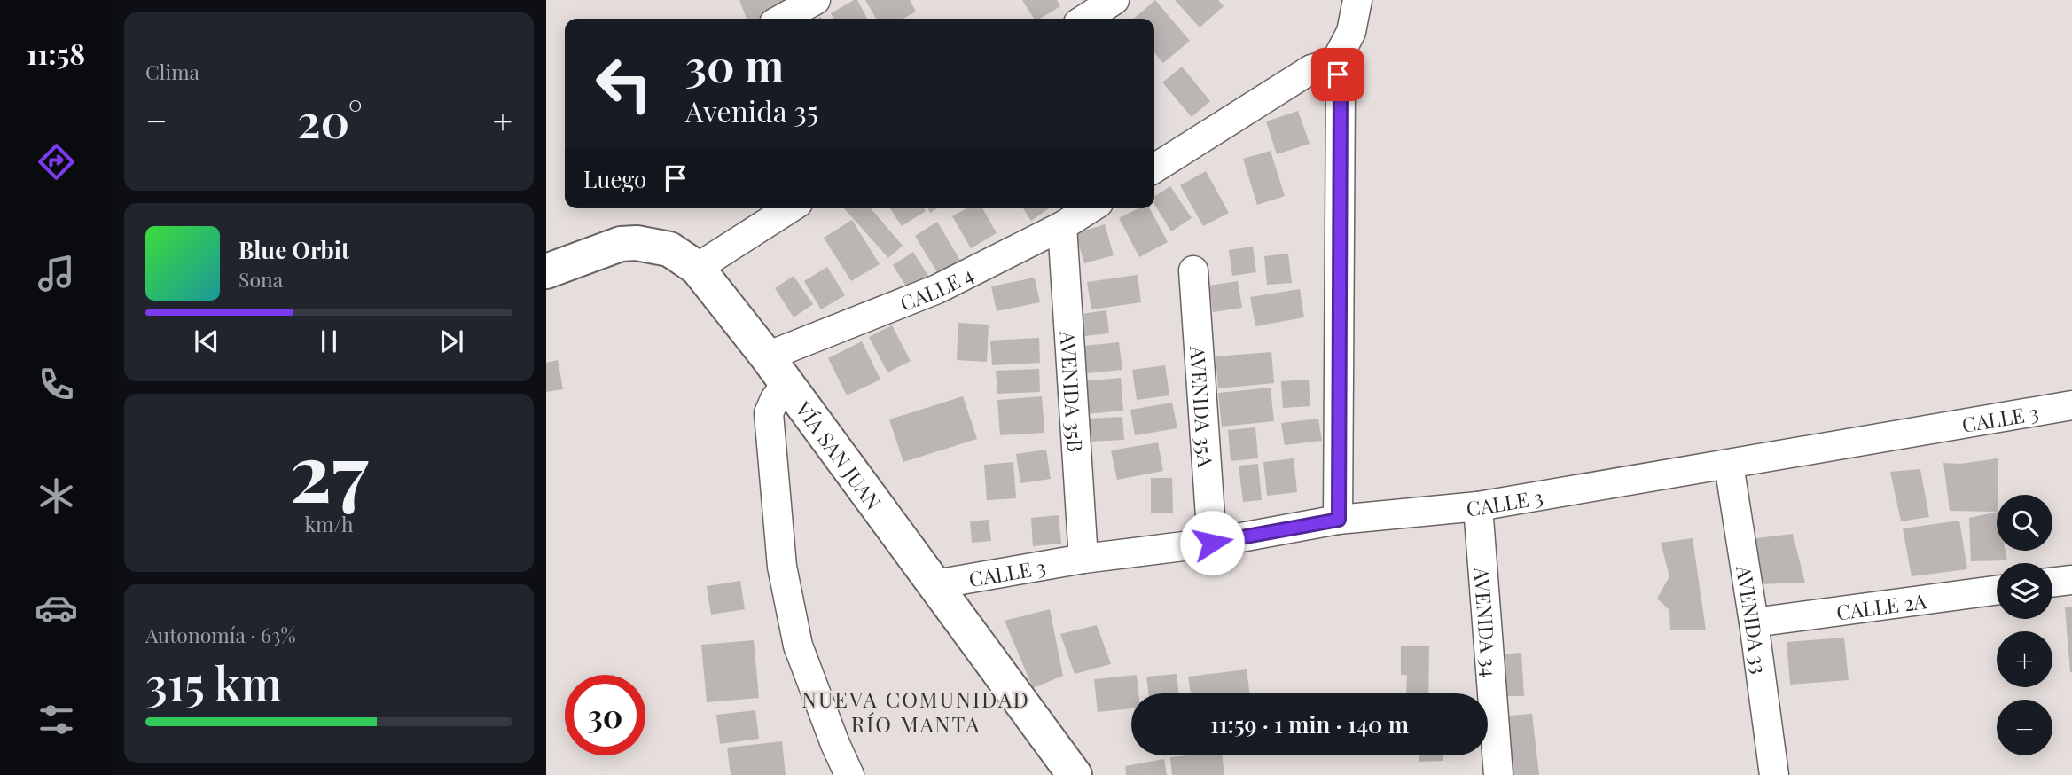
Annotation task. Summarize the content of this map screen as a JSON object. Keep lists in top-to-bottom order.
{
  "streets": {
    "street": [
      "CALLE 4",
      "AVENIDA 35B",
      "AVENIDA 35A",
      "CALLE 3",
      "VÍA SAN JUAN",
      "CALLE 2A",
      "AVENIDA 33",
      "AVENIDA 34"
    ]
  },
  "crossings": [
    ["CALLE 4", "AVENIDA 35B"],
    ["CALLE 4", "VÍA SAN JUAN"],
    ["AVENIDA 35B", "CALLE 3"],
    ["AVENIDA 35A", "CALLE 3"],
    ["CALLE 3", "VÍA SAN JUAN"],
    ["CALLE 3", "AVENIDA 33"],
    ["CALLE 3", "AVENIDA 34"],
    ["CALLE 2A", "AVENIDA 33"]
  ],
  "districts": ["NUEVA COMUNIDAD RÍO MANTA"],
  "page": {
    "tabs": "11:58",
    "tile": [
      "Clima",
      ["27", "km/h"],
      ["Autonomía · 63%", "315 km"]
    ],
    "turn": ["30 m", "Avenida 35"],
    "heat": ["−", "20°", "+"],
    "then": "Luego",
    "song": ["Blue Orbit", "Sona"],
    "map_buttons": ["+", "−"],
    "limit": "30",
    "trip": "11:59 · 1 min · 140 m"
  }
}
